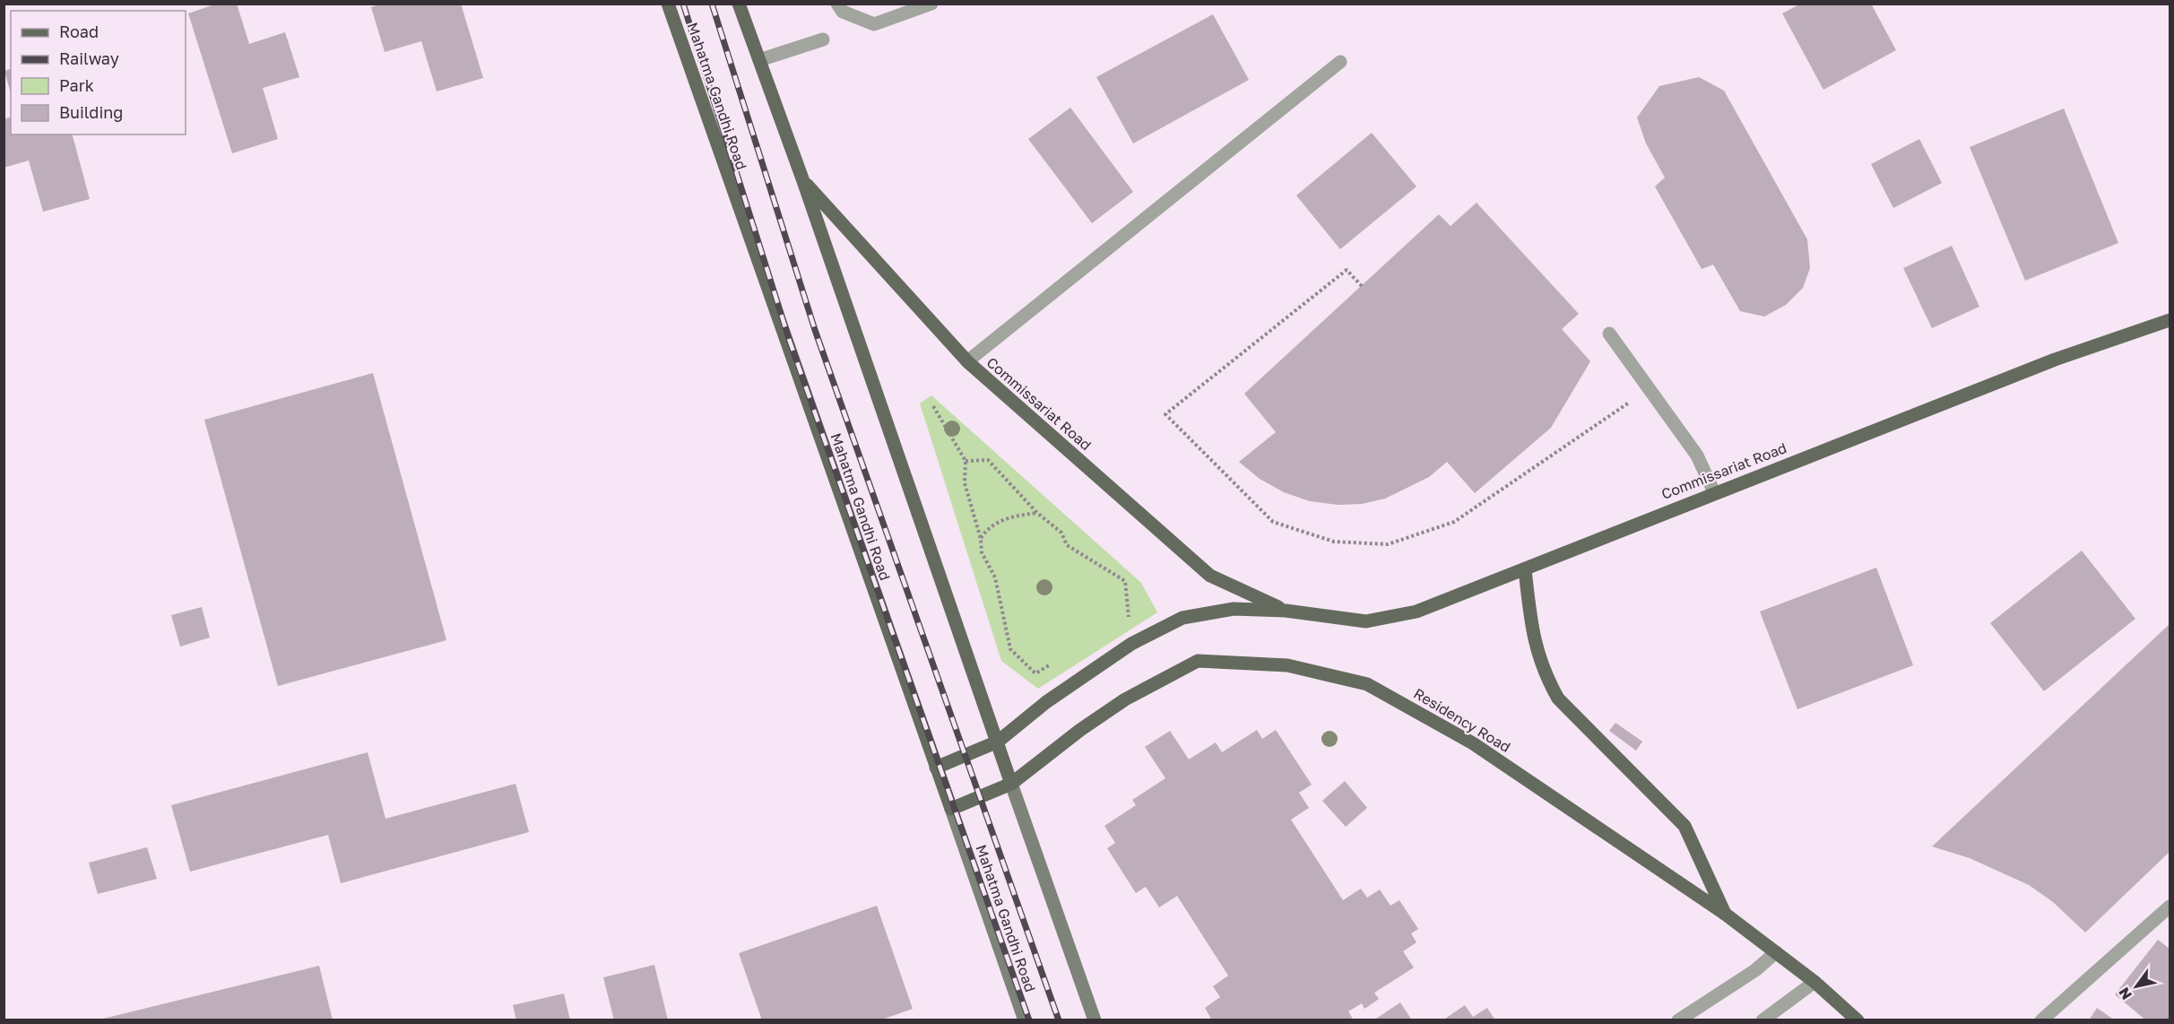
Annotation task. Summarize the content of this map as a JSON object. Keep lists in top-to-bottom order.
{
  "streets": {
    "main road": ["Mahatma Gandhi Road", "Commissariat Road", "Residency Road"]
  },
  "crossings": [
    ["Mahatma Gandhi Road", "Commissariat Road"],
    ["Mahatma Gandhi Road", "Residency Road"]
  ],
  "legend": [
    "Road",
    "Railway",
    "Park",
    "Building"
  ],
  "north": "bottom left"
}
